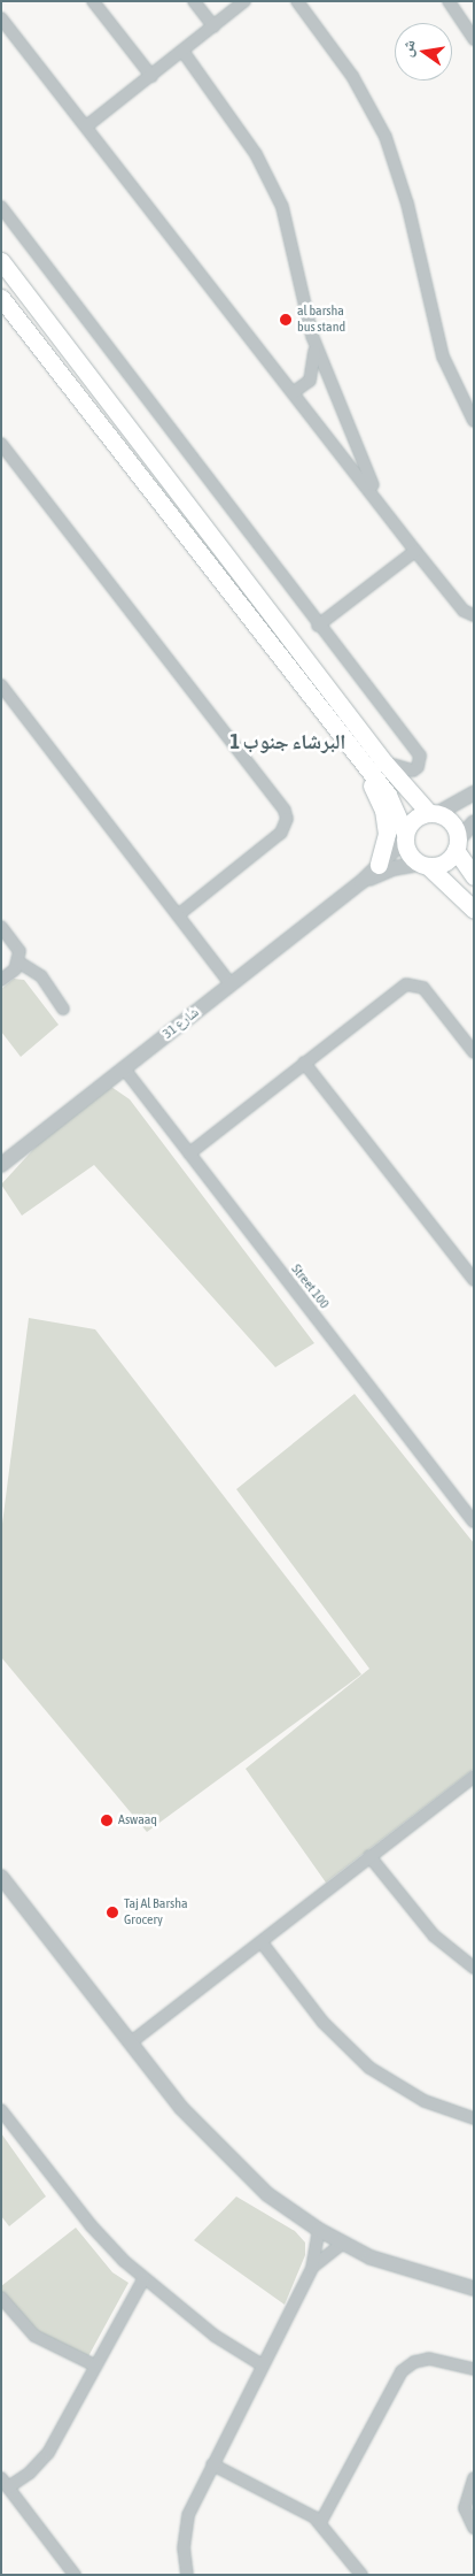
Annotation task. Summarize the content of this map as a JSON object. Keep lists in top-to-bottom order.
{
  "streets": {
    "street": ["شارع 31", "Street 100"]
  },
  "crossings": [
    ["شارع 31", "Street 100"]
  ],
  "districts": ["البرشاء جنوب 1"],
  "places": ["al barsha bus stand", "Aswaaq", "Taj Al Barsha Grocery"],
  "north": "left"
}
